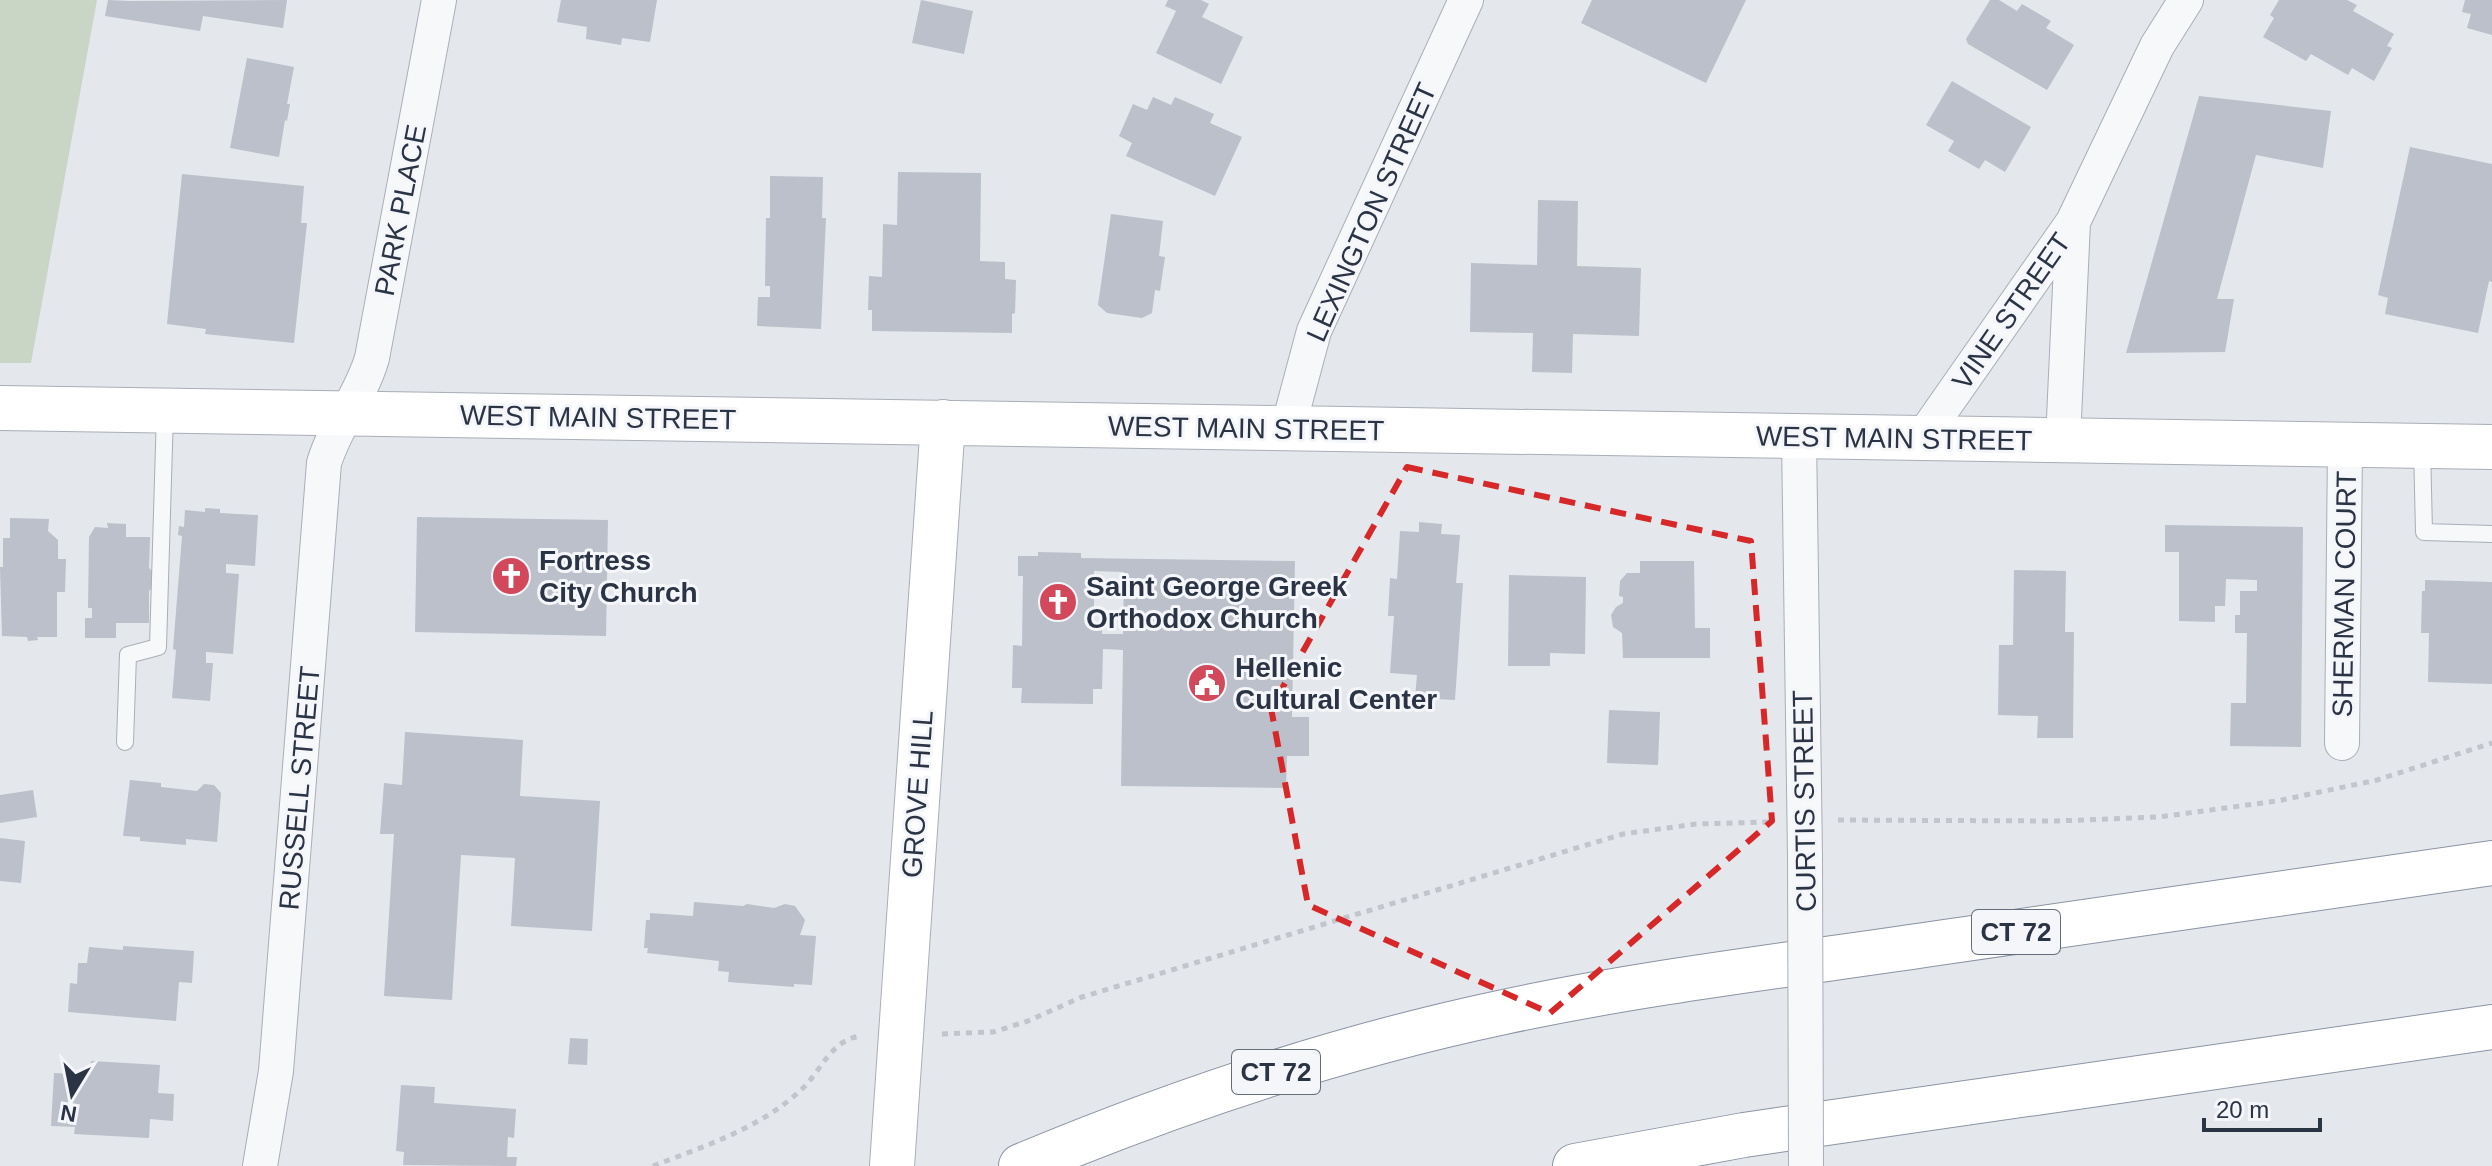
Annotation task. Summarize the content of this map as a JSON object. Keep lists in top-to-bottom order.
{
  "streets": {
    "main road": ["WEST MAIN STREET", "GROVE HILL", "CT 72"],
    "street": [
      "PARK PLACE",
      "LEXINGTON STREET",
      "VINE STREET",
      "SHERMAN COURT",
      "RUSSELL STREET",
      "CURTIS STREET"
    ]
  },
  "crossings": [
    ["PARK PLACE", "WEST MAIN STREET"],
    ["PARK PLACE", "RUSSELL STREET"],
    ["LEXINGTON STREET", "WEST MAIN STREET"],
    ["VINE STREET", "WEST MAIN STREET"],
    ["WEST MAIN STREET", "SHERMAN COURT"],
    ["WEST MAIN STREET", "RUSSELL STREET"],
    ["WEST MAIN STREET", "GROVE HILL"],
    ["WEST MAIN STREET", "CURTIS STREET"]
  ],
  "places": {
    "church": ["Fortress City Church", "Saint George Greek Orthodox Church"],
    "public building": ["Hellenic Cultural Center"]
  },
  "scale_bar": "20 m",
  "north": "bottom"
}
